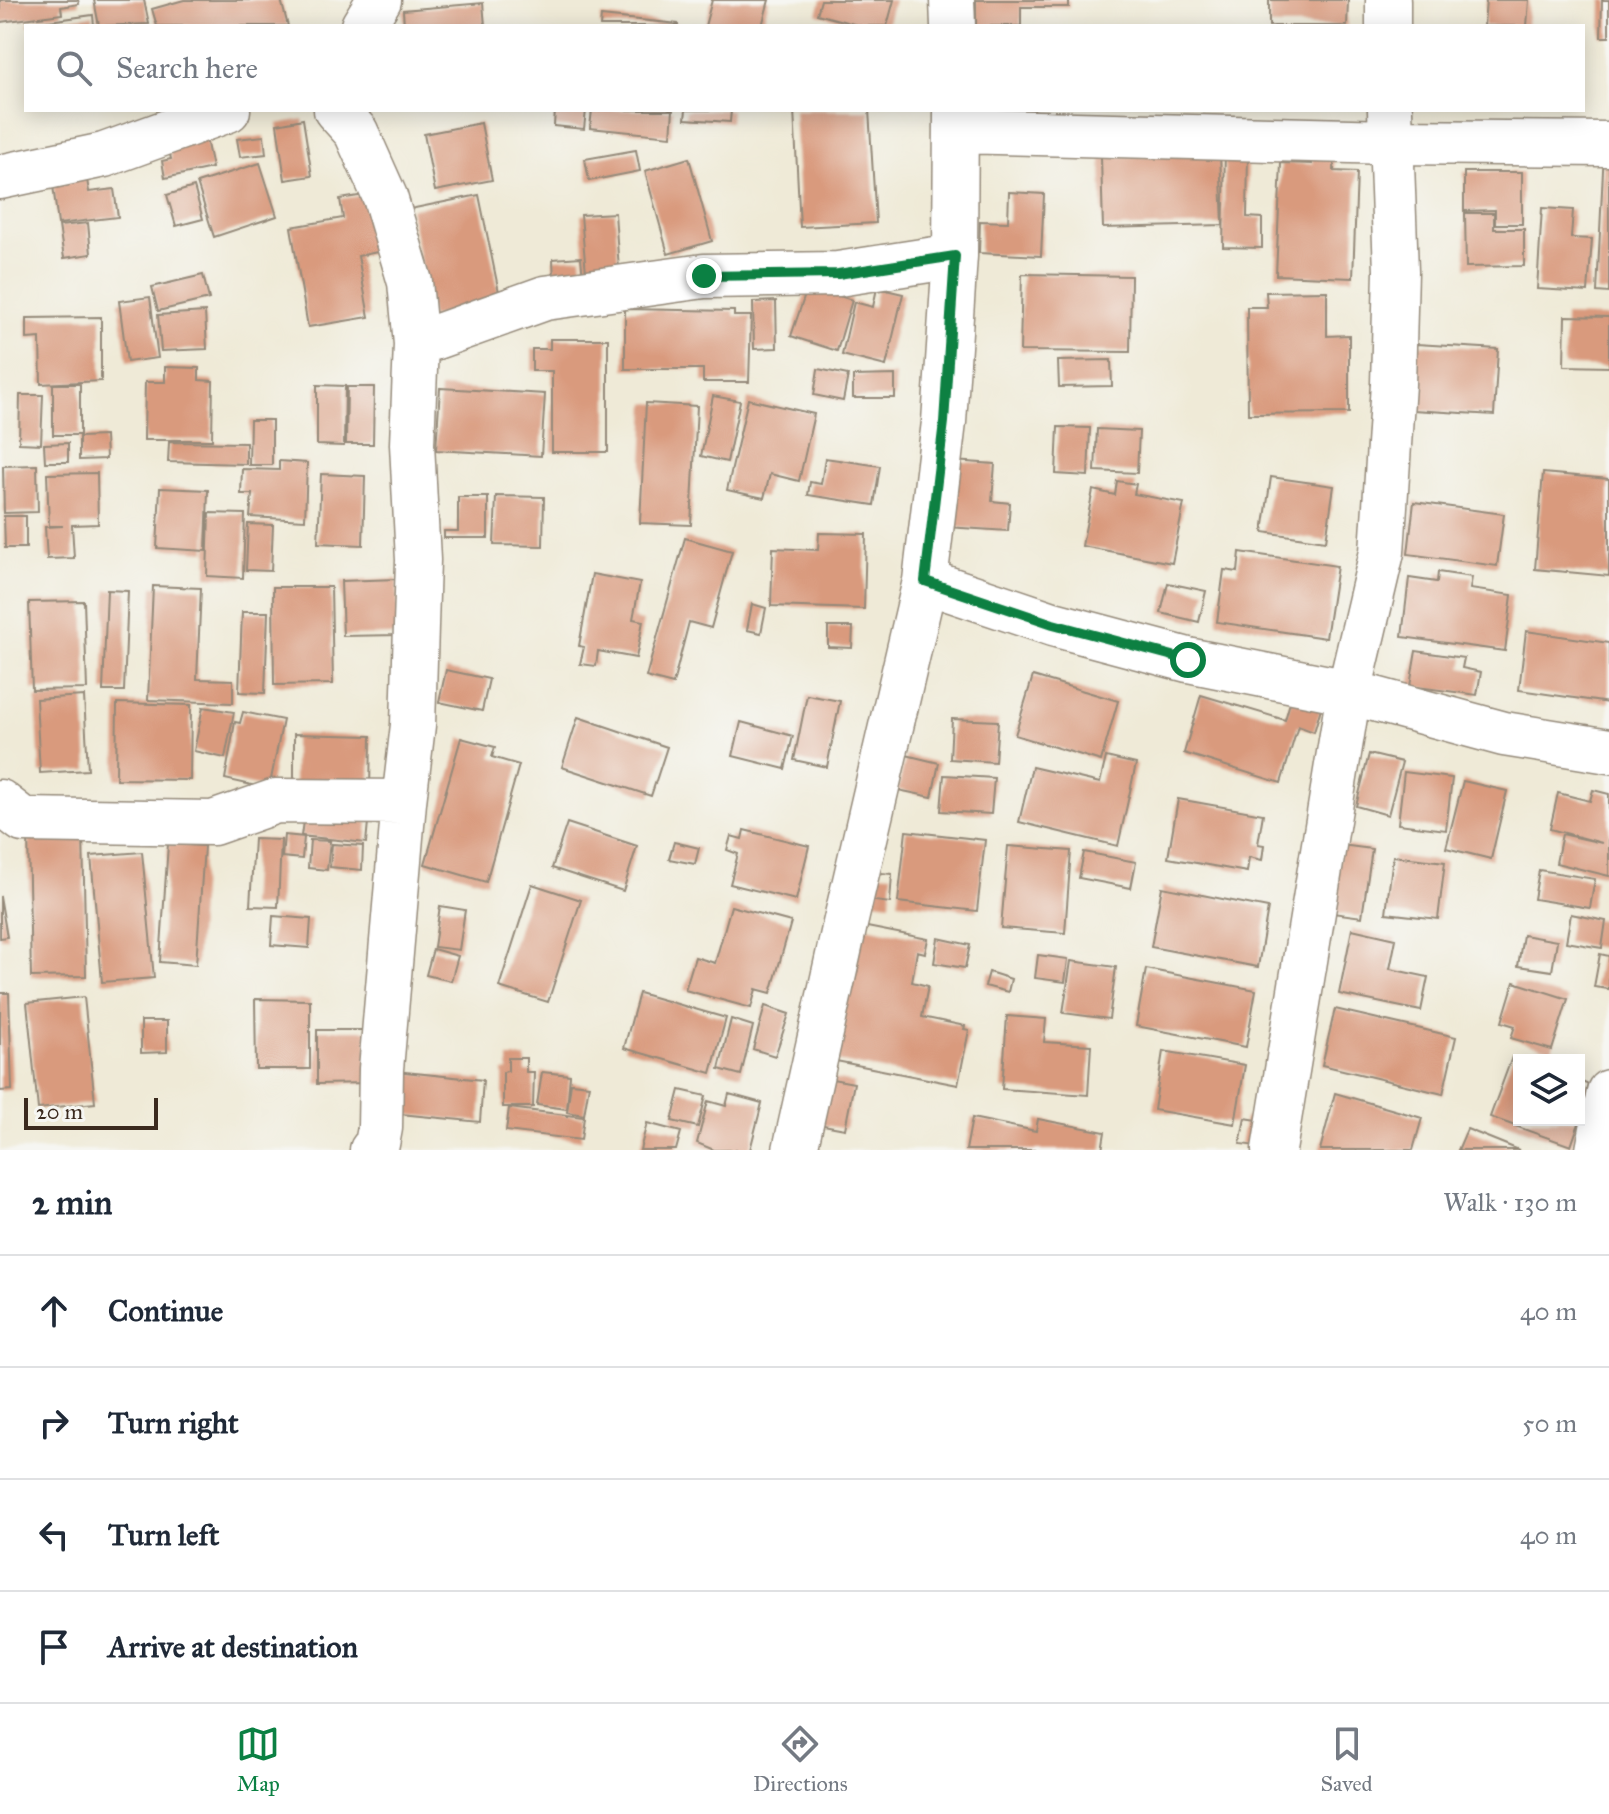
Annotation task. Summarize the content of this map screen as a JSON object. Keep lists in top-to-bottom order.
{
  "scale_bar": "20 m",
  "page": {
    "search": "Search here",
    "scale": "20 m",
    "heading": ["2 min", "Walk · 130 m"],
    "list": [
      ["Continue", "40 m"],
      ["Turn right", "50 m"],
      ["Turn left", "40 m"],
      "Arrive at destination"
    ],
    "nav": ["Map", "Directions", "Saved"]
  }
}
